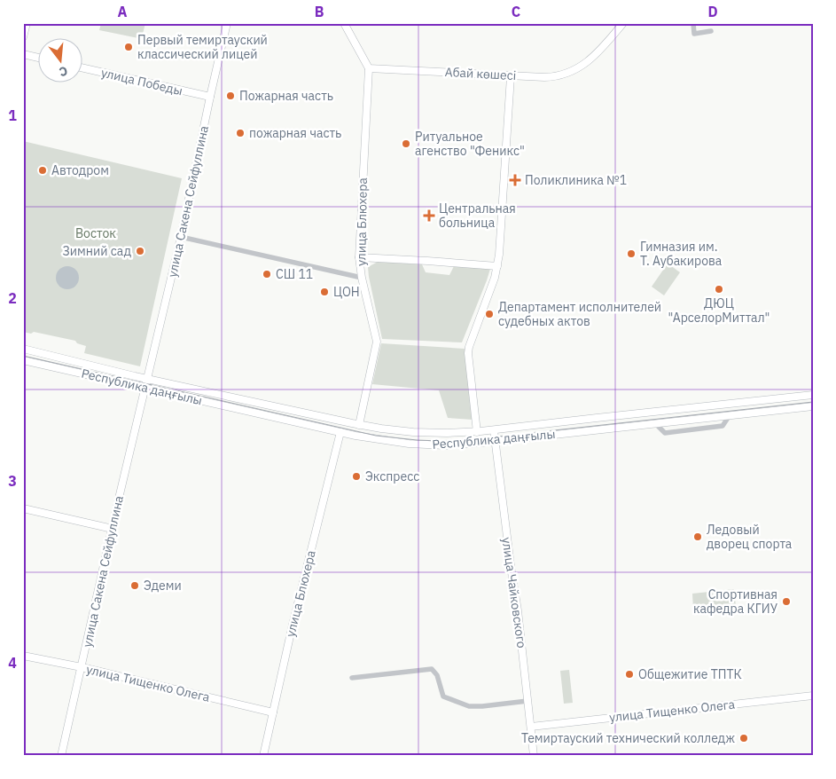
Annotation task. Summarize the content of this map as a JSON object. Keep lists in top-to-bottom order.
{
  "streets": {
    "street": [
      "Абай көшесі",
      "улица Победы",
      "улица Сакена Сейфуллина",
      "улица Блюхера",
      "Республика даңғылы",
      "улица Чайковского",
      "улица Тищенко Олега"
    ]
  },
  "crossings": [
    ["Абай көшесі", "улица Блюхера"],
    ["улица Победы", "улица Сакена Сейфуллина"],
    ["улица Сакена Сейфуллина", "Республика даңғылы"],
    ["улица Сакена Сейфуллина", "улица Тищенко Олега"],
    ["улица Блюхера", "Республика даңғылы"],
    ["улица Блюхера", "улица Тищенко Олега"],
    ["Республика даңғылы", "улица Чайковского"],
    ["улица Чайковского", "улица Тищенко Олега"]
  ],
  "parks": ["Восток"],
  "places": {
    "other": [
      "Первый темиртауский классический лицей",
      "Пожарная часть",
      "пожарная часть",
      "Ритуальное агенство \"Феникс\"",
      "Автодром",
      "Зимний сад",
      "Гимназия им. Т. Аубакирова",
      "СШ 11",
      "ДЮЦ \"АрселорМиттал\"",
      "ЦОН",
      "Департамент исполнителей судебных актов",
      "Экспресс",
      "Ледовый дворец спорта",
      "Эдеми",
      "Спортивная кафедра КГИУ",
      "Общежитие ТПТК",
      "Темиртауский технический колледж"
    ],
    "health": ["Поликлиника №1", "Центральная больница"]
  },
  "north": "bottom",
  "grid": {
    "columns": [
      "A",
      "B",
      "C",
      "D"
    ],
    "rows": [
      "1",
      "2",
      "3",
      "4"
    ]
  }
}
